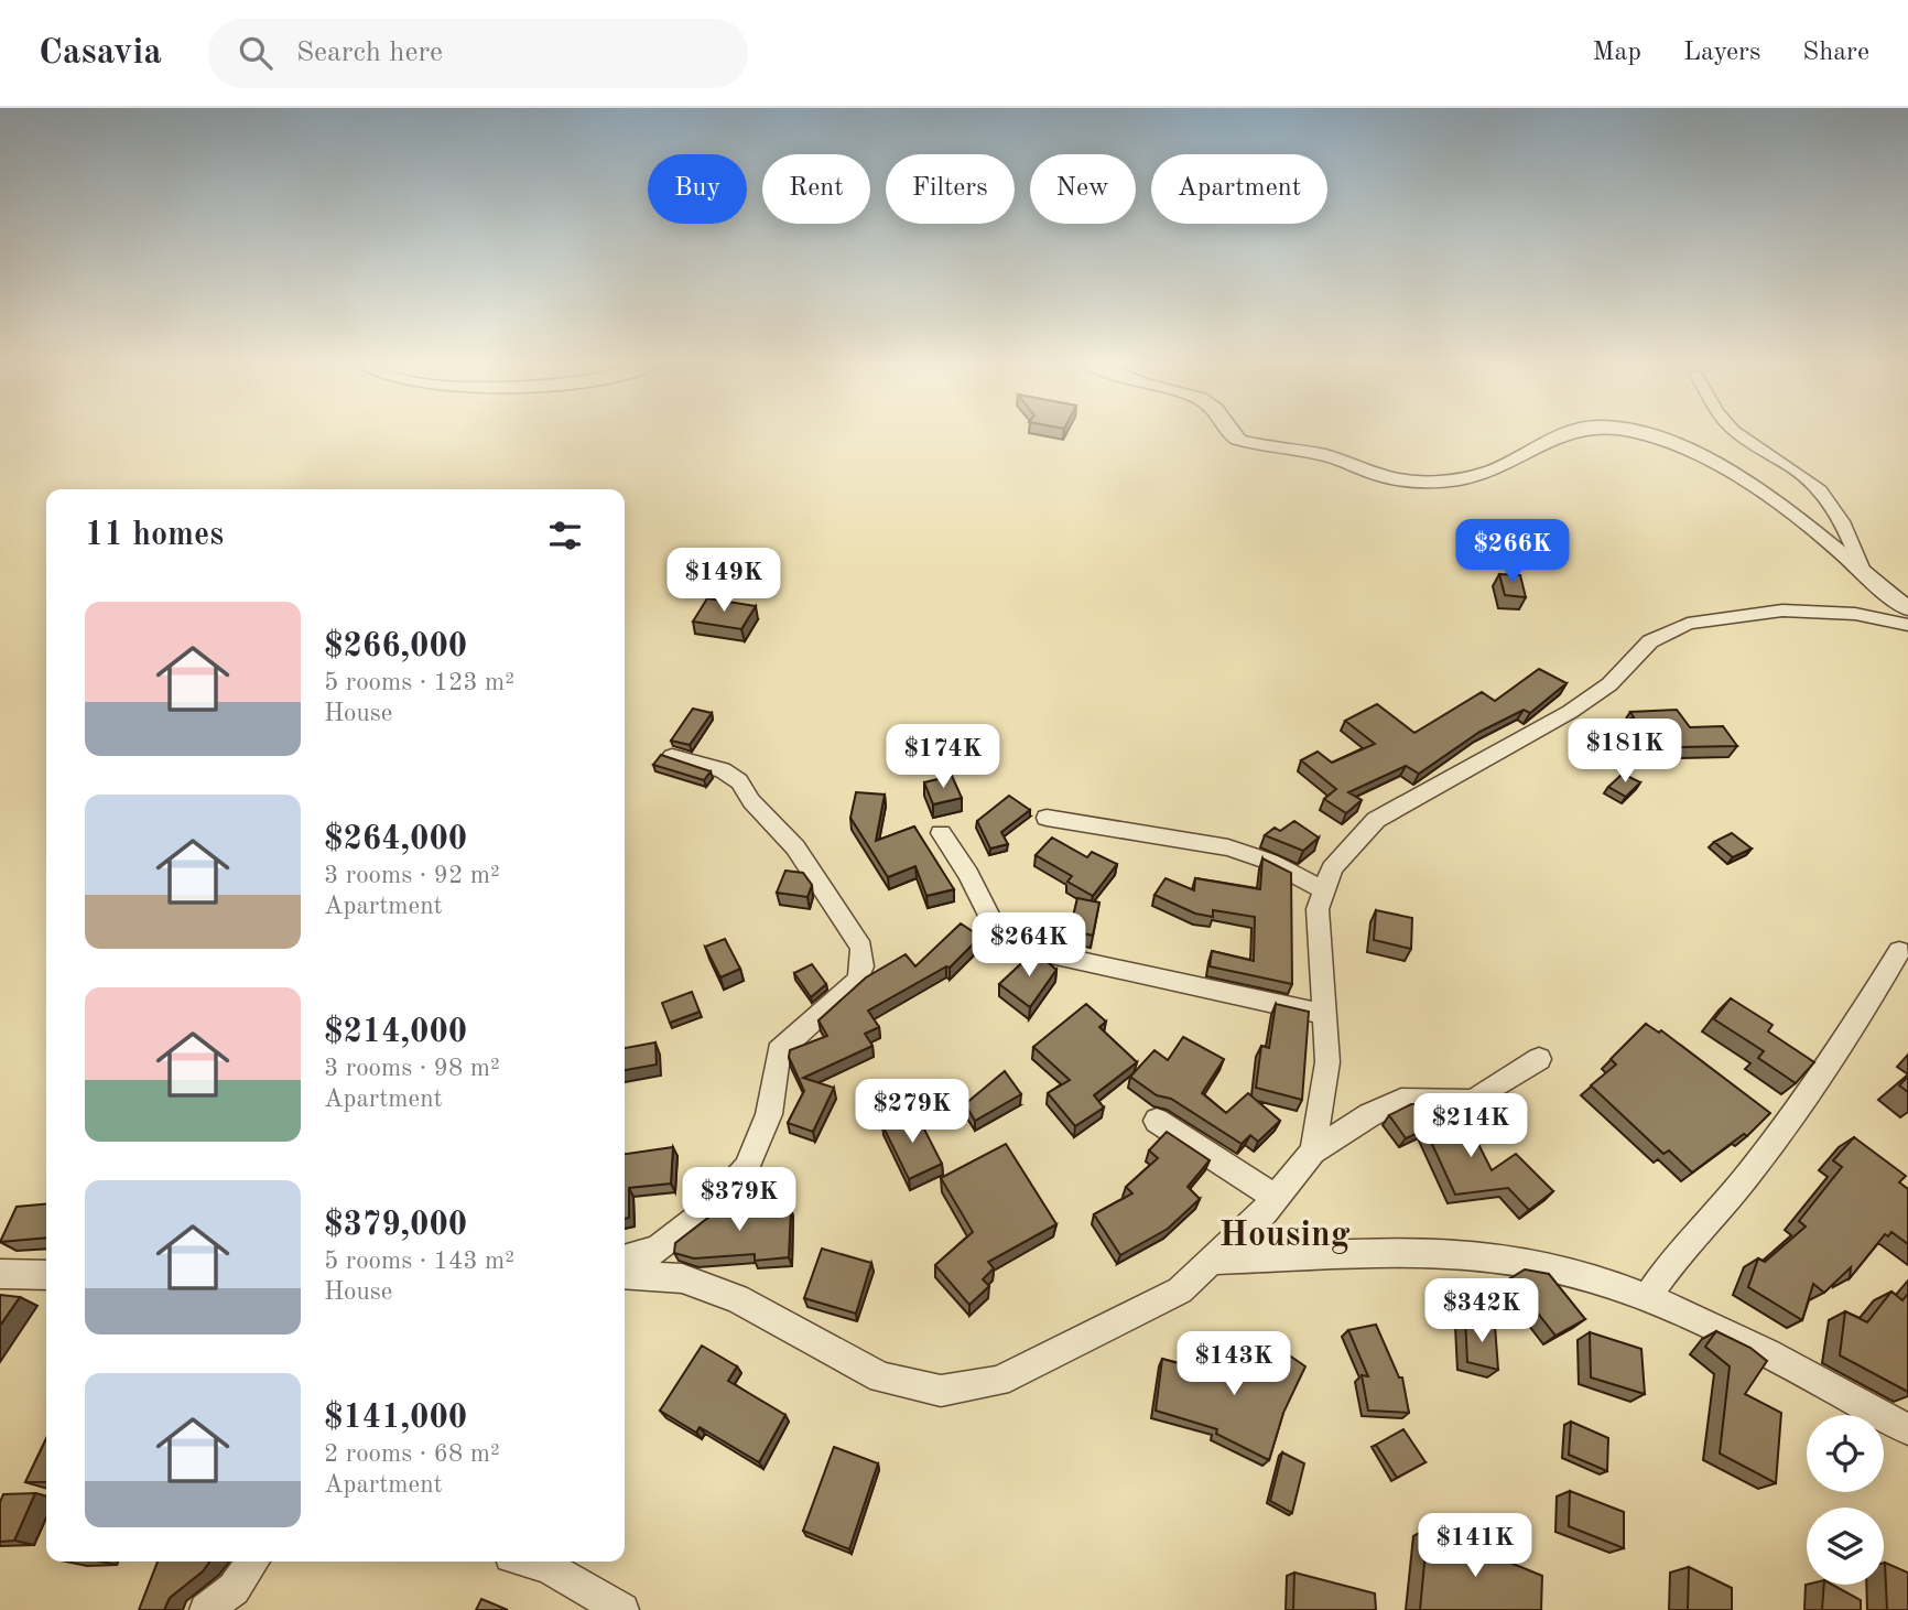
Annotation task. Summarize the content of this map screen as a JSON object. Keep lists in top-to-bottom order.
{
  "districts": ["Housing"],
  "page": {
    "header": "Casavia",
    "search": "Search here",
    "nav": ["Map", "Layers", "Share"],
    "chip": [
      "Buy",
      "Rent",
      "Filters",
      "New",
      "Apartment"
    ],
    "heading": "11 homes",
    "price": [
      "$266K",
      "$149K",
      "$181K",
      "$174K",
      "$264K",
      "$279K",
      "$214K",
      "$379K",
      "$342K",
      "$143K",
      "$141K"
    ],
    "list": [
      {
        "name": "$266,000",
        "note": "5 rooms · 123 m² · House"
      },
      {
        "name": "$264,000",
        "note": "3 rooms · 92 m² · Apartment"
      },
      {
        "name": "$214,000",
        "note": "3 rooms · 98 m² · Apartment"
      },
      {
        "name": "$379,000",
        "note": "5 rooms · 143 m² · House"
      },
      {
        "name": "$141,000",
        "note": "2 rooms · 68 m² · Apartment"
      }
    ]
  }
}
